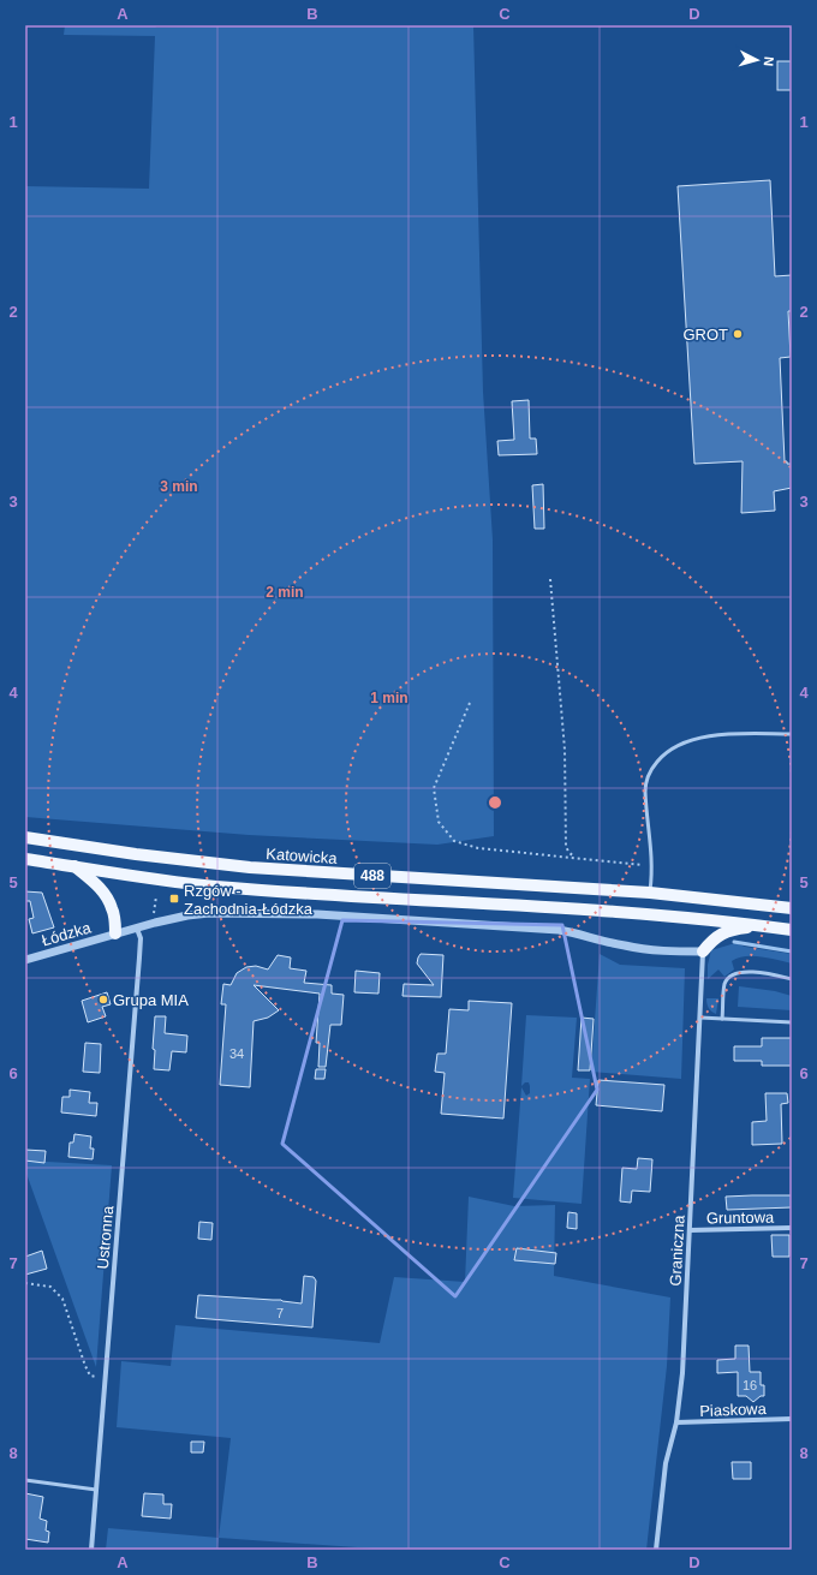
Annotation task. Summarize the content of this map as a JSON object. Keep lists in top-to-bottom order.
{
  "streets": {
    "main road": ["Katowicka", "488"],
    "street": [
      "Łódzka",
      "Gruntowa",
      "Ustronna",
      "Graniczna",
      "Piaskowa"
    ]
  },
  "crossings": [
    ["Łódzka", "Ustronna"],
    ["Łódzka", "Graniczna"],
    ["Gruntowa", "Graniczna"],
    ["Graniczna", "Piaskowa"]
  ],
  "places": {
    "other": ["GROT", "Grupa MIA"],
    "transit": ["Rzgów - Zachodnia-Łódzka"]
  },
  "house_numbers": ["34", "7", "16"],
  "north": "right",
  "grid": {
    "columns": [
      "A",
      "B",
      "C",
      "D"
    ],
    "rows": [
      "1",
      "2",
      "3",
      "4",
      "5",
      "6",
      "7",
      "8"
    ]
  },
  "rings": ["3 min", "2 min", "1 min"]
}
